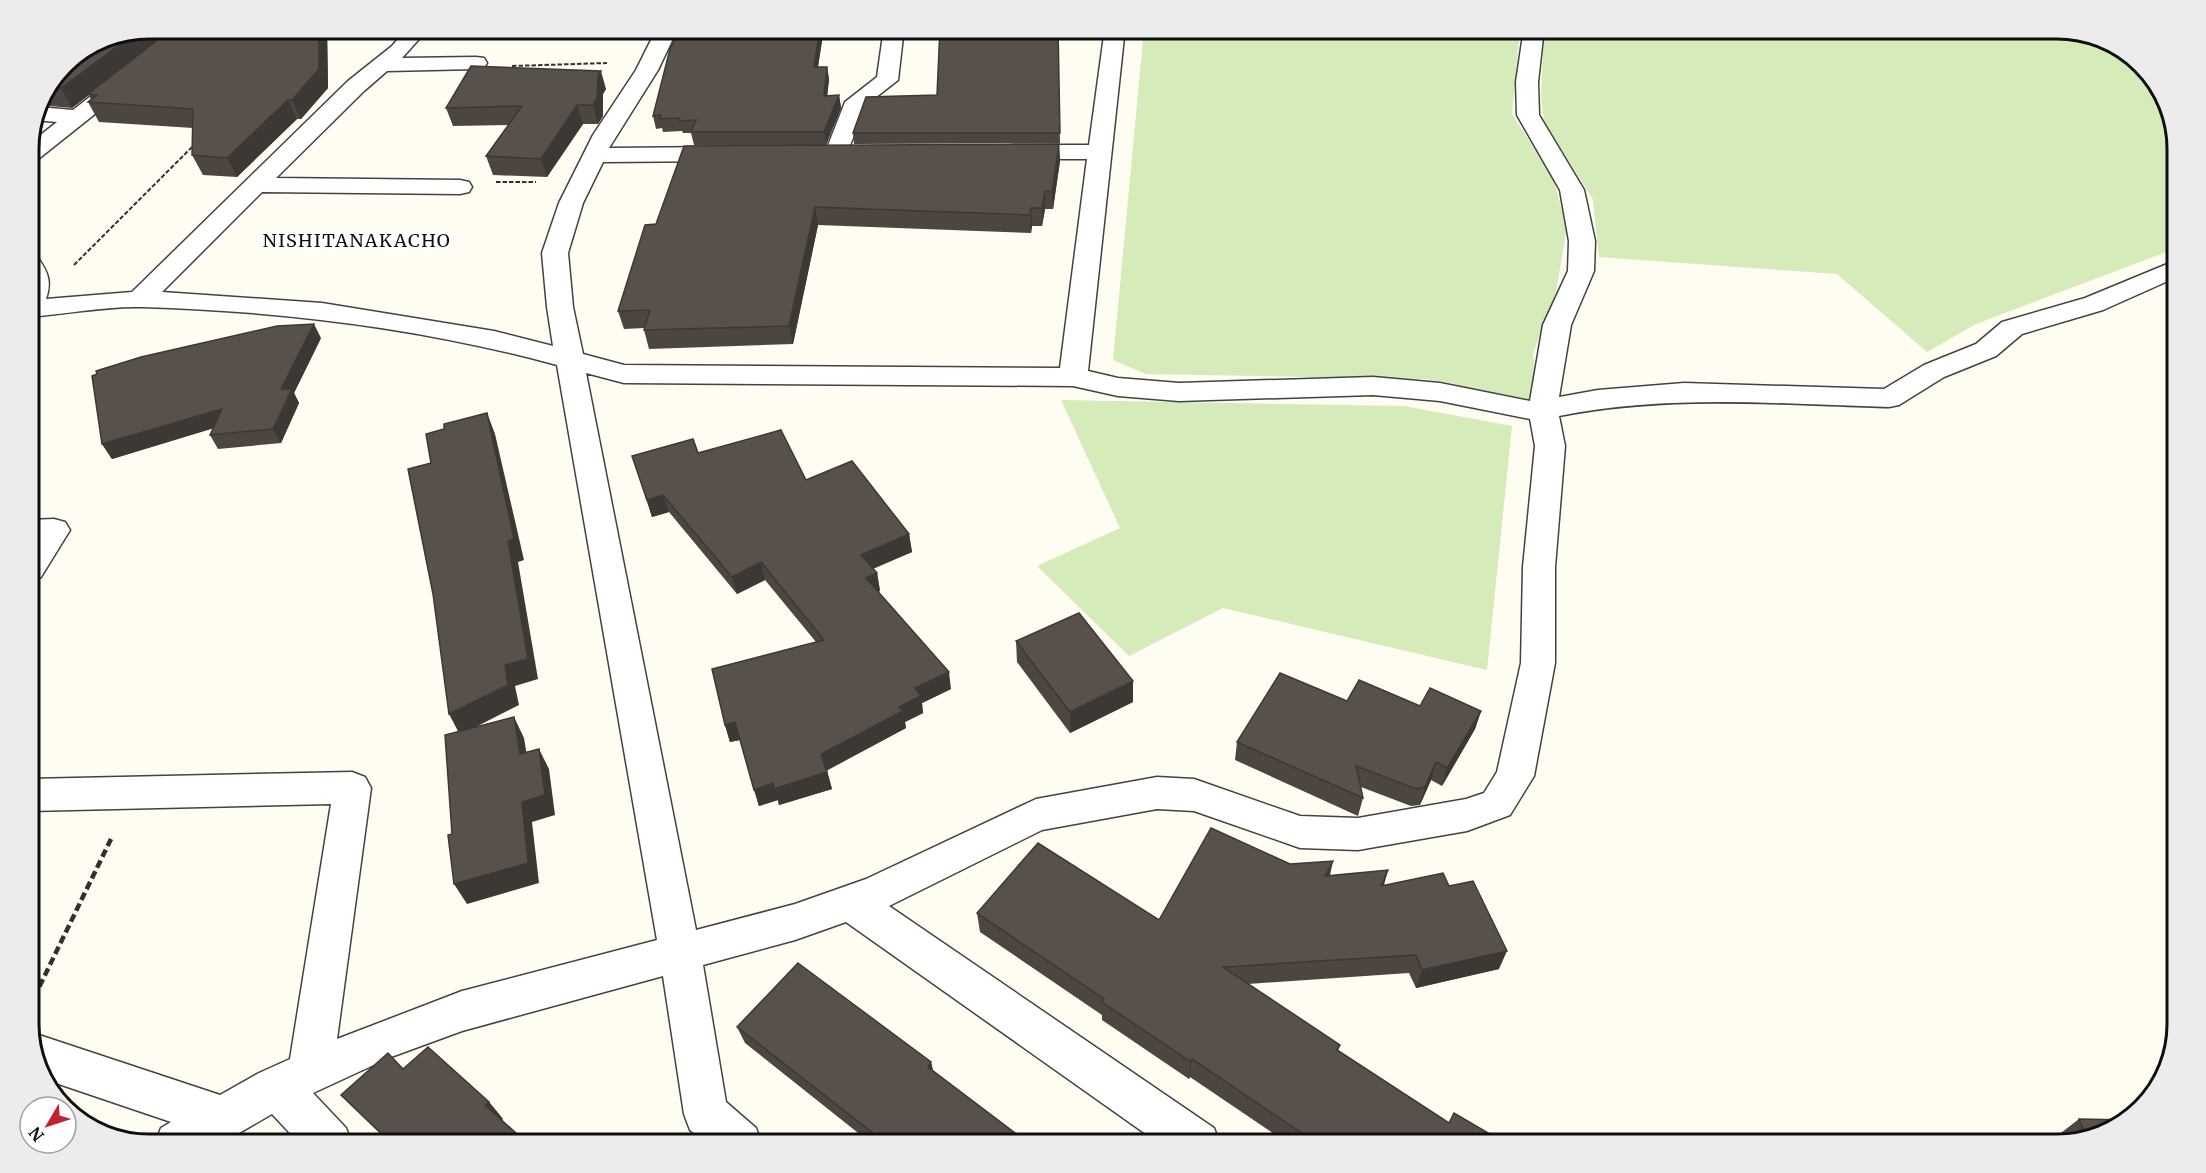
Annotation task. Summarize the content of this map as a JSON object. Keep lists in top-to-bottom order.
{
  "districts": ["NISHITANAKACHO"],
  "north": "bottom left"
}
